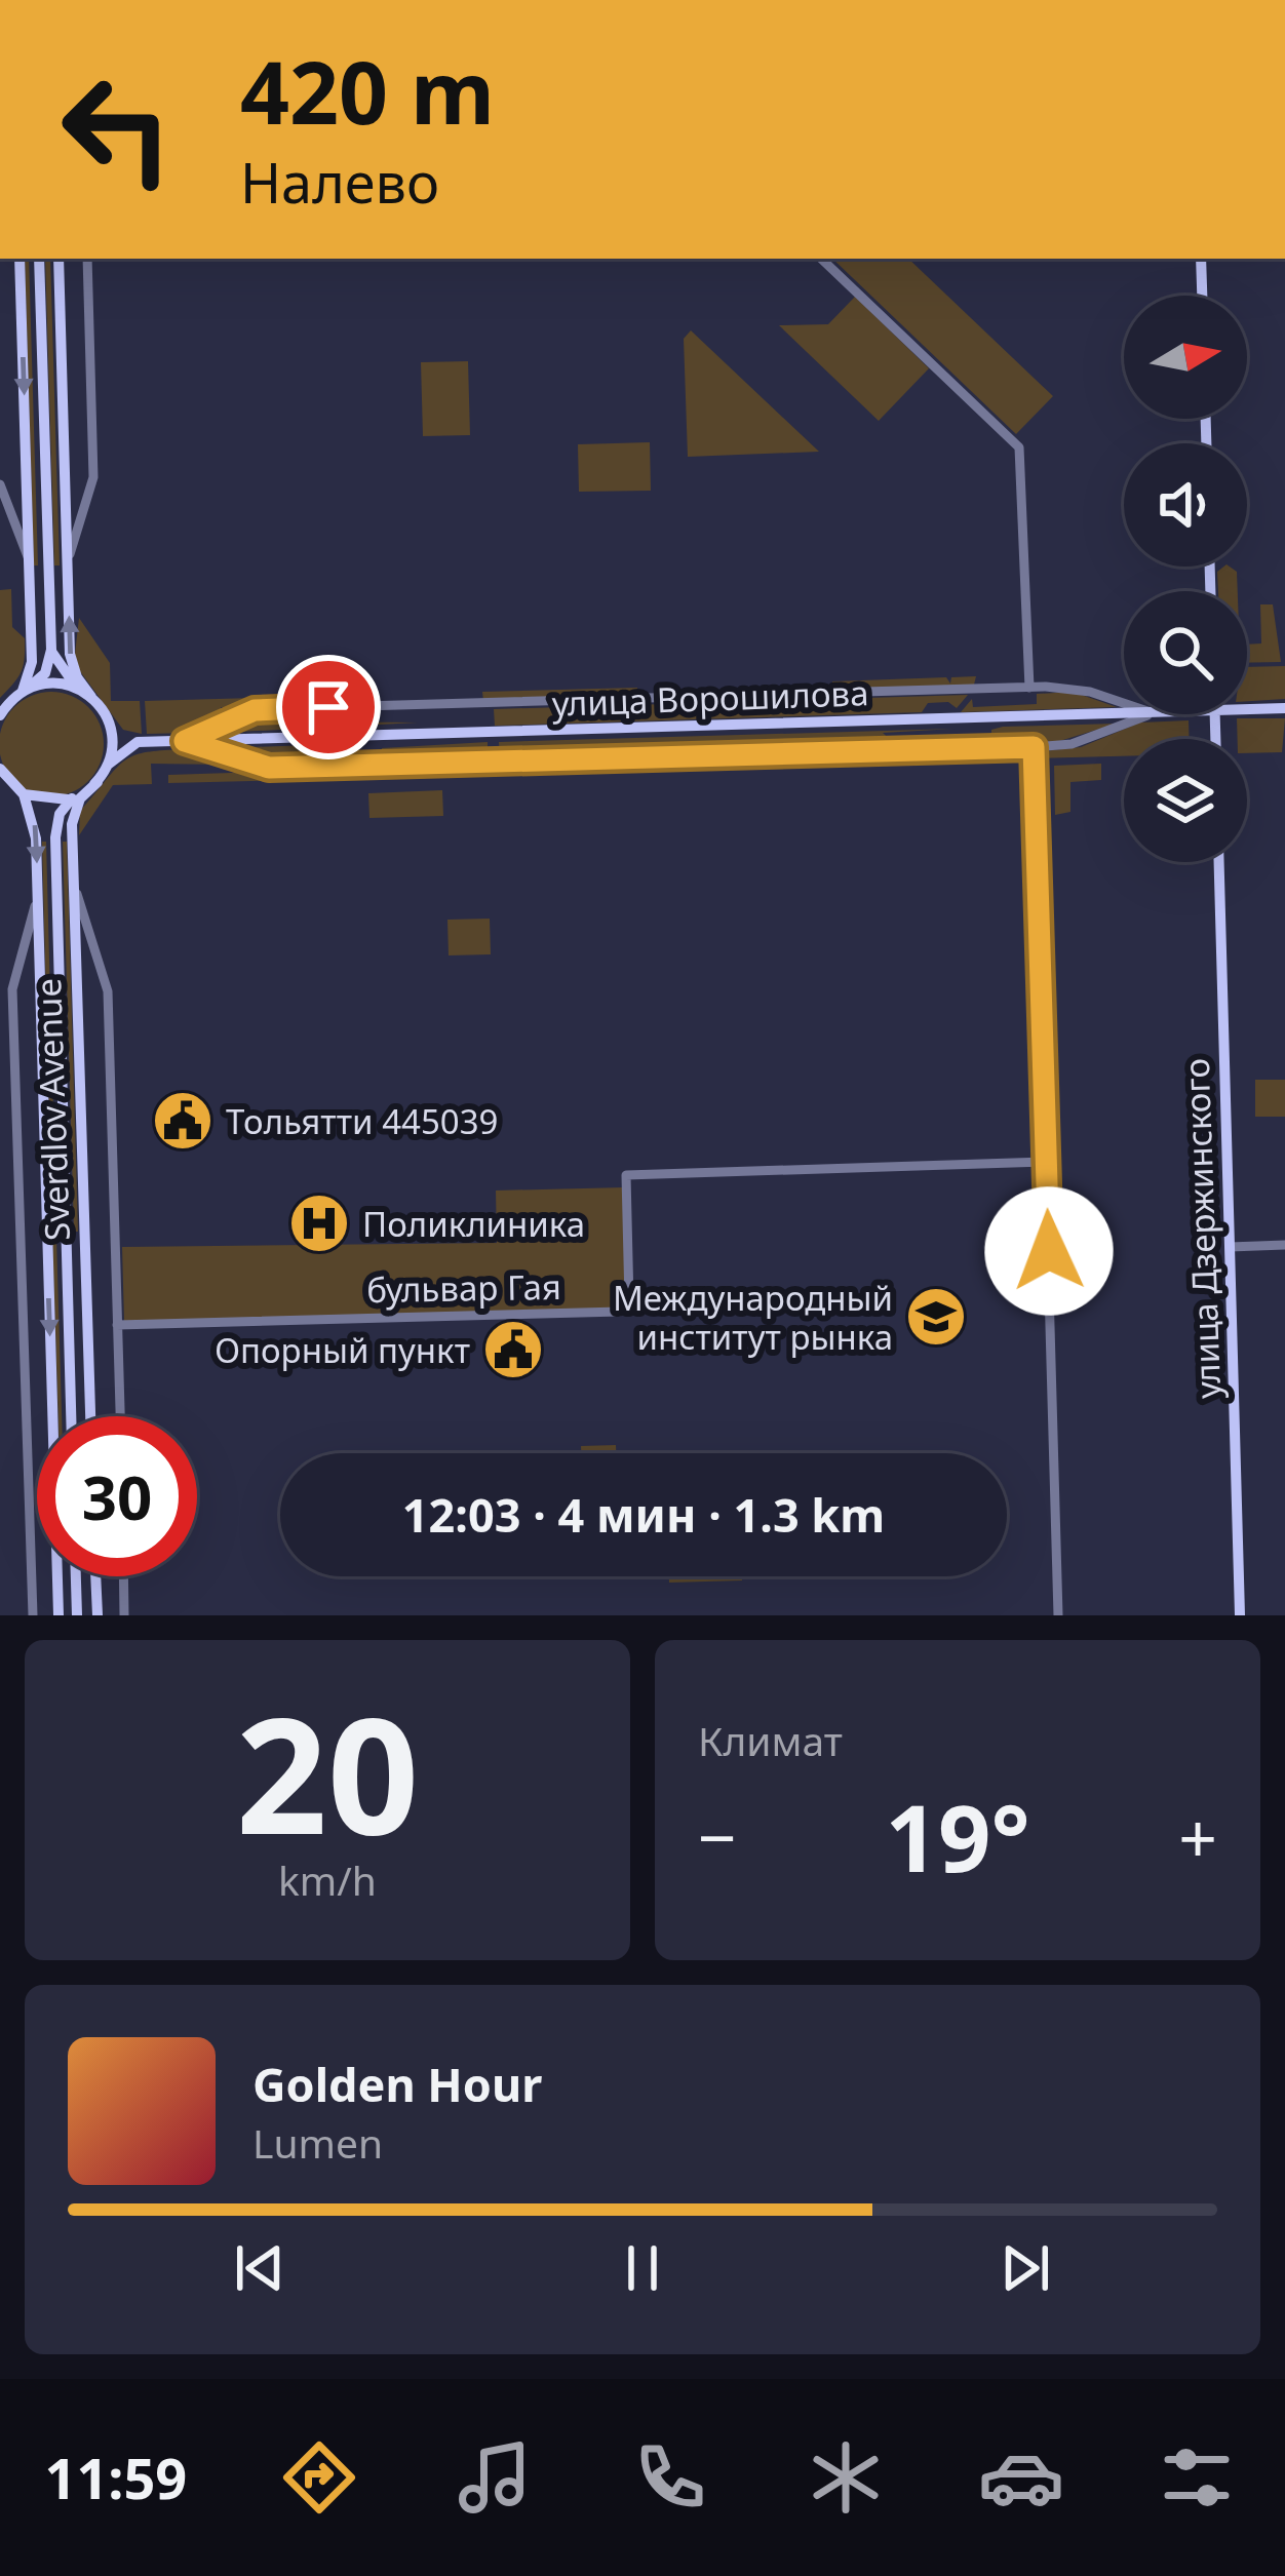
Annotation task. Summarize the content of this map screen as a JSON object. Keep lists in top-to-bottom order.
{
  "streets": {
    "main road": ["улица Ворошилова", "Sverdlov Avenue", "улица Дзержинского"],
    "street": ["бульвар Гая"]
  },
  "places": {
    "public building": ["Тольятти 445039", "Опорный пункт"],
    "hospital": ["Поликлиника"],
    "school or university": ["Международный институт рынка"]
  },
  "north": "right",
  "page": {
    "turn": ["420 m", "Налево"],
    "limit": "30",
    "trip": "12:03 · 4 мин · 1.3 km",
    "tile": [
      ["20", "km/h"],
      "Климат"
    ],
    "heat": ["−", "19°", "+"],
    "song": ["Golden Hour", "Lumen"],
    "tabs": "11:59"
  }
}
